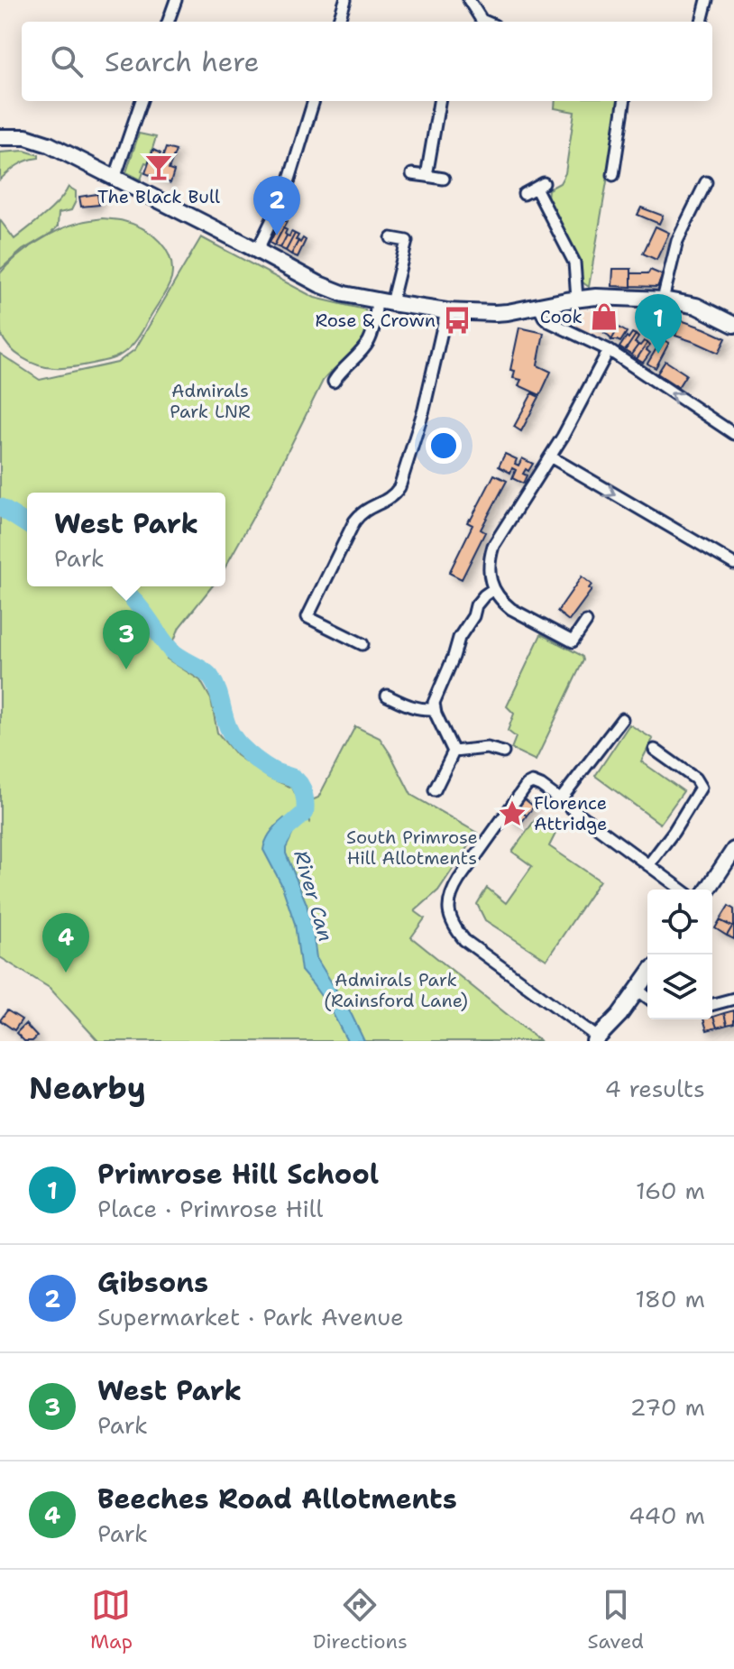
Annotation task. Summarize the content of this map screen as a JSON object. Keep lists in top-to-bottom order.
{
  "water": ["River Can"],
  "parks": ["Admirals Park LNR", "South Primrose Hill Allotments", "Admirals Park (Rainsford Lane)"],
  "places": {
    "bar": ["The Black Bull"],
    "shop": ["Cook"],
    "bus stop": ["Rose & Crown"],
    "place": ["Florence Attridge"]
  },
  "page": {
    "search": "Search here",
    "pins": [
      "2",
      "1",
      "3",
      "4"
    ],
    "popup": ["West Park", "Park"],
    "heading": ["Nearby", "4 results"],
    "list": [
      {
        "mark": "1",
        "name": "Primrose Hill School",
        "note": "Place · Primrose Hill",
        "value": "160 m"
      },
      {
        "mark": "2",
        "name": "Gibsons",
        "note": "Supermarket · Park Avenue",
        "value": "180 m"
      },
      {
        "mark": "3",
        "name": "West Park",
        "note": "Park",
        "value": "270 m"
      },
      {
        "mark": "4",
        "name": "Beeches Road Allotments",
        "note": "Park",
        "value": "440 m"
      }
    ],
    "nav": ["Map", "Directions", "Saved"]
  }
}
